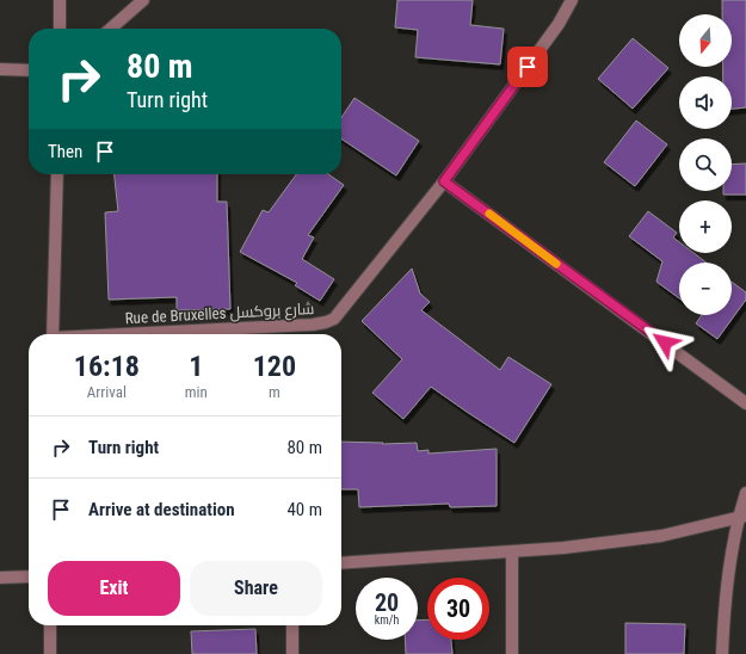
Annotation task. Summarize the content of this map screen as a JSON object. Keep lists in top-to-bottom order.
{
  "streets": {
    "street": ["Rue de Bruxelles شارع بروكسل"]
  },
  "north": "bottom",
  "page": {
    "map_buttons": ["+", "−"],
    "turn": ["80 m", "Turn right"],
    "then": "Then",
    "eta": [
      "16:18",
      "Arrival",
      "1",
      "min",
      "120",
      "m"
    ],
    "list": [
      {
        "name": "Turn right",
        "value": "80 m"
      },
      {
        "name": "Arrive at destination",
        "value": "40 m"
      }
    ],
    "buttons": ["Exit", "Share"],
    "speed": "20 km/h",
    "limit": "30"
  }
}
